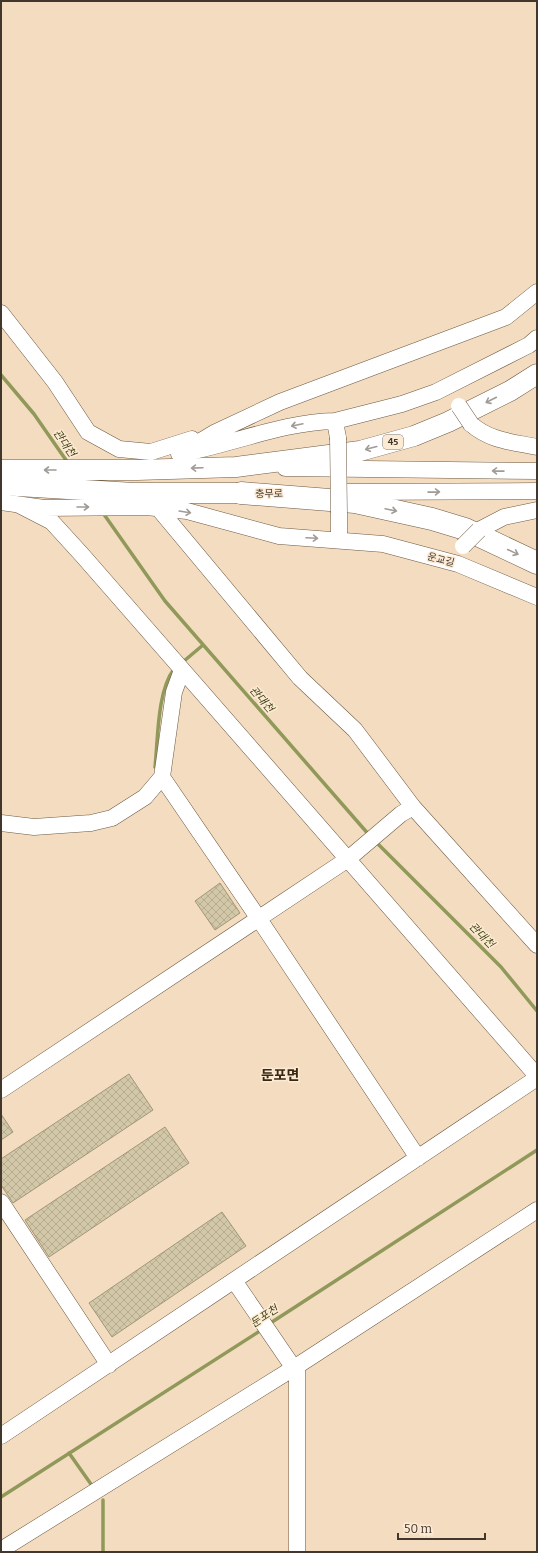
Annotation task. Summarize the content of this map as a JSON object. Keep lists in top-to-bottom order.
{
  "streets": {
    "highway": ["45"],
    "main road": ["충무로"],
    "street": ["운교길"]
  },
  "crossings": [
    ["45", "충무로"]
  ],
  "districts": ["둔포면"],
  "water": ["관대천", "둔포천"],
  "scale_bar": "50 m"
}
